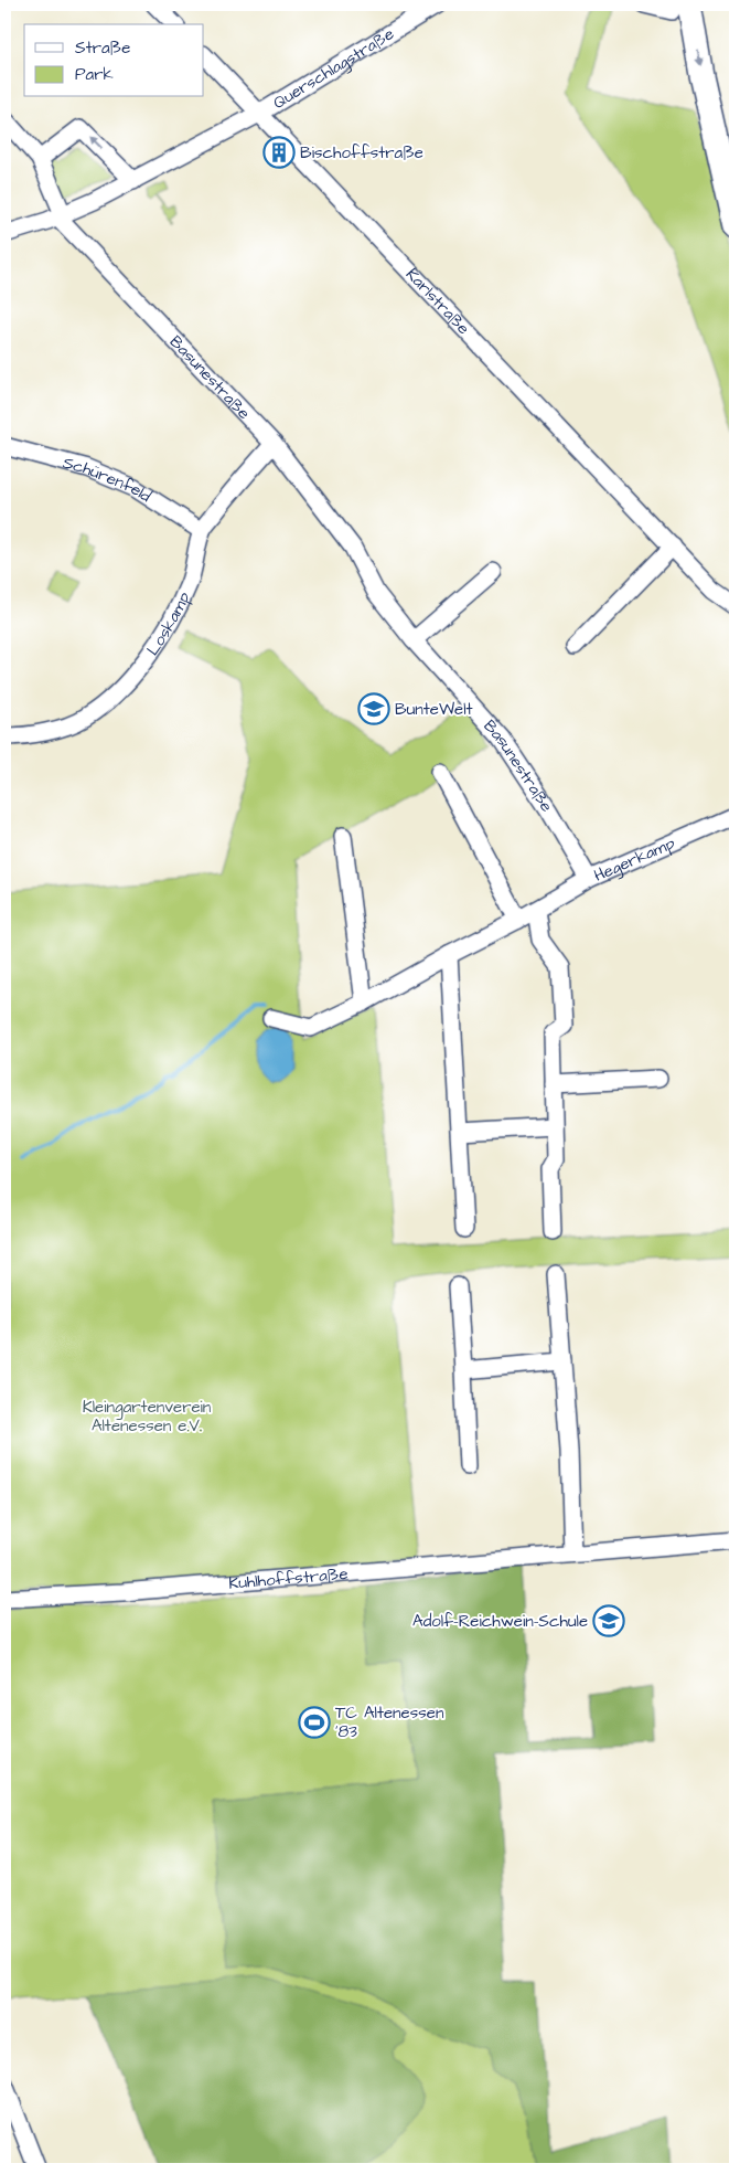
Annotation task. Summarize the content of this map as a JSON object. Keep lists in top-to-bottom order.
{
  "streets": {
    "street": [
      "Querschlagstraße",
      "Karlstraße",
      "Basunestraße",
      "Schürenfeld",
      "Loskamp",
      "Hegerkamp",
      "Kuhlhoffstraße"
    ]
  },
  "crossings": [
    ["Querschlagstraße", "Karlstraße"],
    ["Basunestraße", "Loskamp"],
    ["Basunestraße", "Hegerkamp"],
    ["Schürenfeld", "Loskamp"]
  ],
  "parks": ["Kleingartenverein Altenessen e.V."],
  "places": {
    "building": ["Bischoffstraße"],
    "school or university": ["BunteWelt", "Adolf-Reichwein-Schule"],
    "sports": ["TC Altenessen '83"]
  },
  "legend": ["Straße", "Park"]
}
